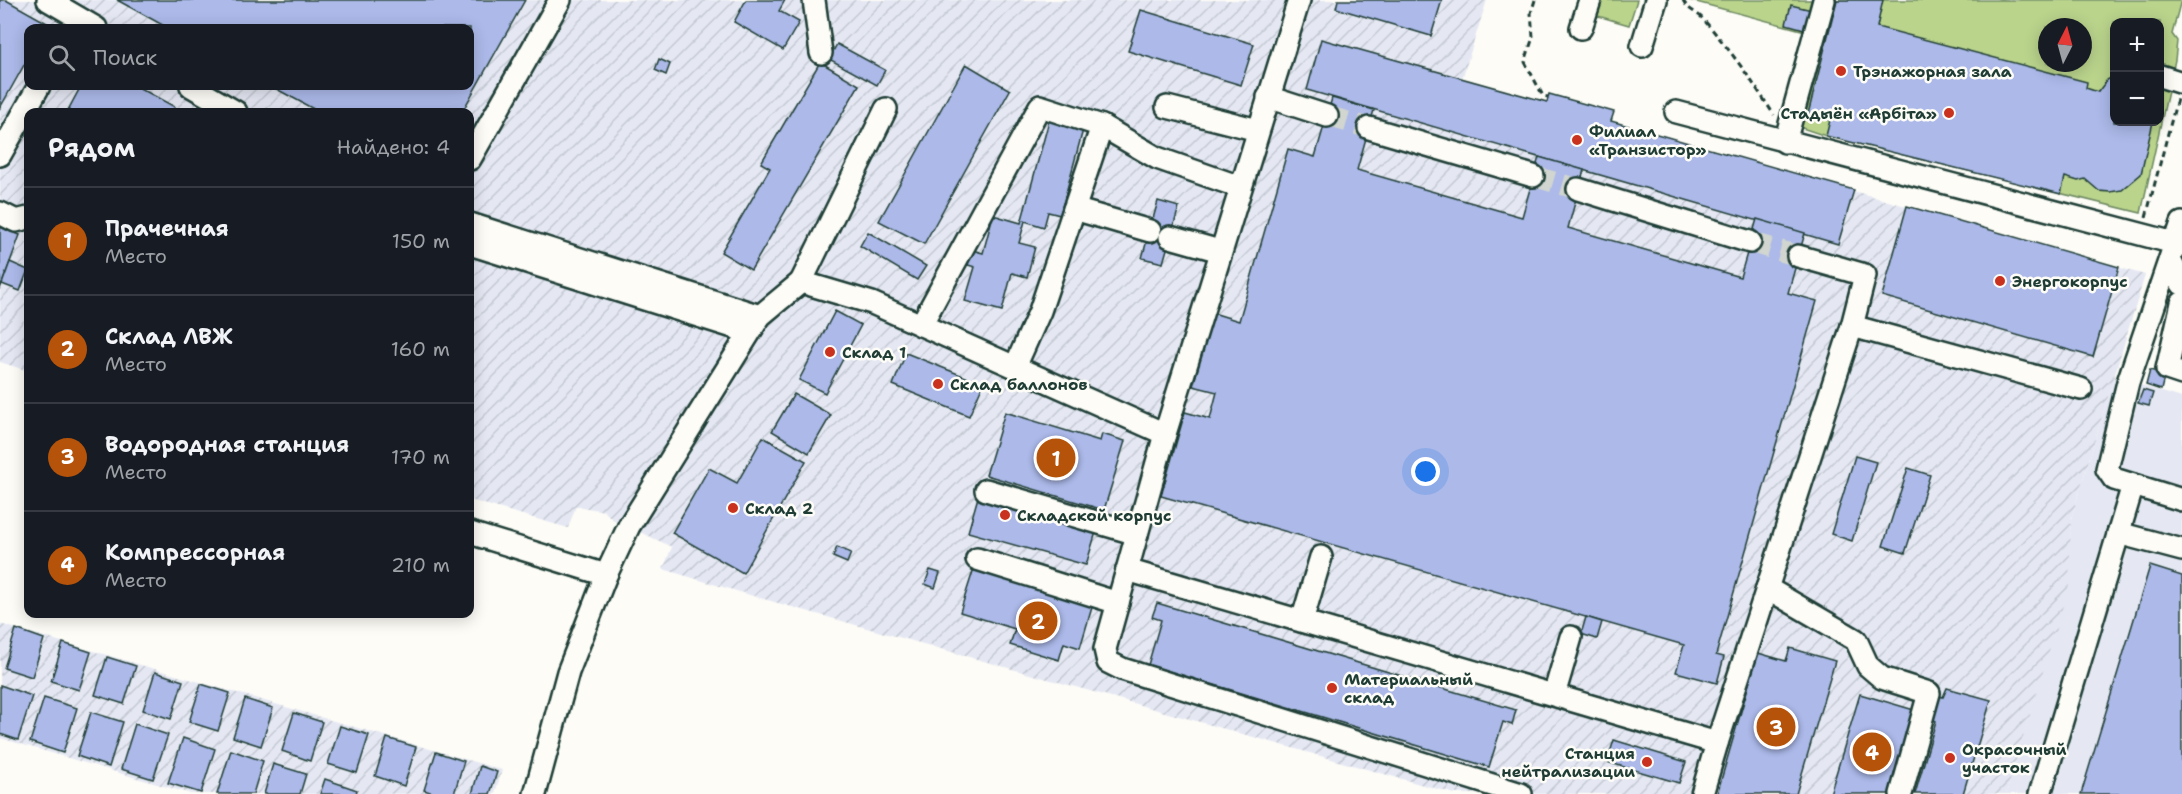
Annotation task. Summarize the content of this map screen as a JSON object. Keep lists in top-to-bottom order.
{
  "places": [
    "Трэнажорная зала",
    "Стадыён «Арбіта»",
    "Филиал «Транзистор»",
    "Энергокорпус",
    "Склад 1",
    "Склад баллонов",
    "Склад 2",
    "Складской корпус",
    "Материальный склад",
    "Окрасочный участок",
    "Станция нейтрализации"
  ],
  "north": "top",
  "page": {
    "map_buttons": ["+", "−"],
    "search": "Поиск",
    "heading": ["Рядом", "Найдено: 4"],
    "list": [
      {
        "mark": "1",
        "name": "Прачечная",
        "note": "Место",
        "value": "150 m"
      },
      {
        "mark": "2",
        "name": "Склад ЛВЖ",
        "note": "Место",
        "value": "160 m"
      },
      {
        "mark": "3",
        "name": "Водородная станция",
        "note": "Место",
        "value": "170 m"
      },
      {
        "mark": "4",
        "name": "Компрессорная",
        "note": "Место",
        "value": "210 m"
      }
    ],
    "pins": [
      "1",
      "2",
      "3",
      "4"
    ]
  }
}
